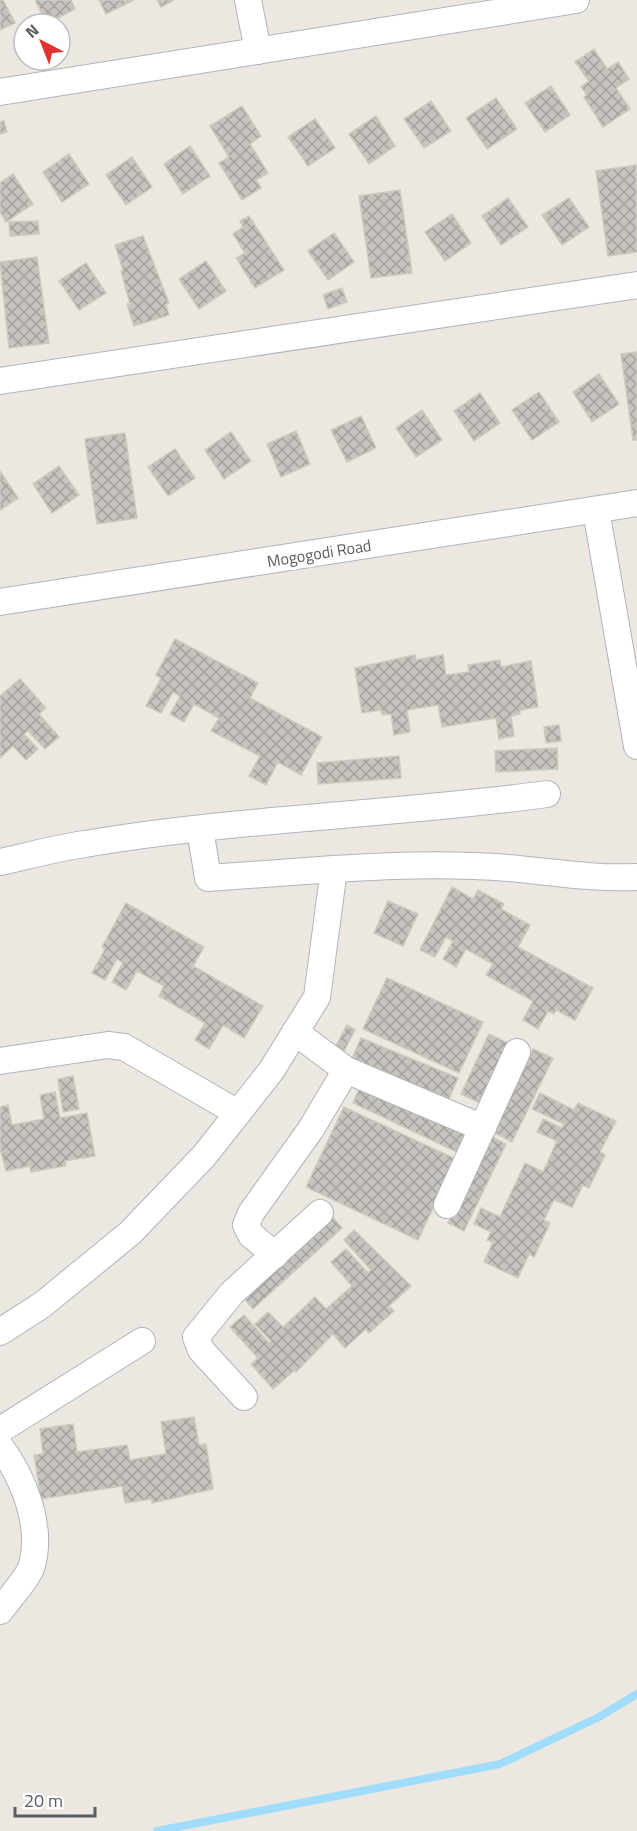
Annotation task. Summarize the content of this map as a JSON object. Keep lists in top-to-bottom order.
{
  "streets": {
    "street": ["Mogogodi Road"]
  },
  "scale_bar": "20 m",
  "north": "top left"
}
